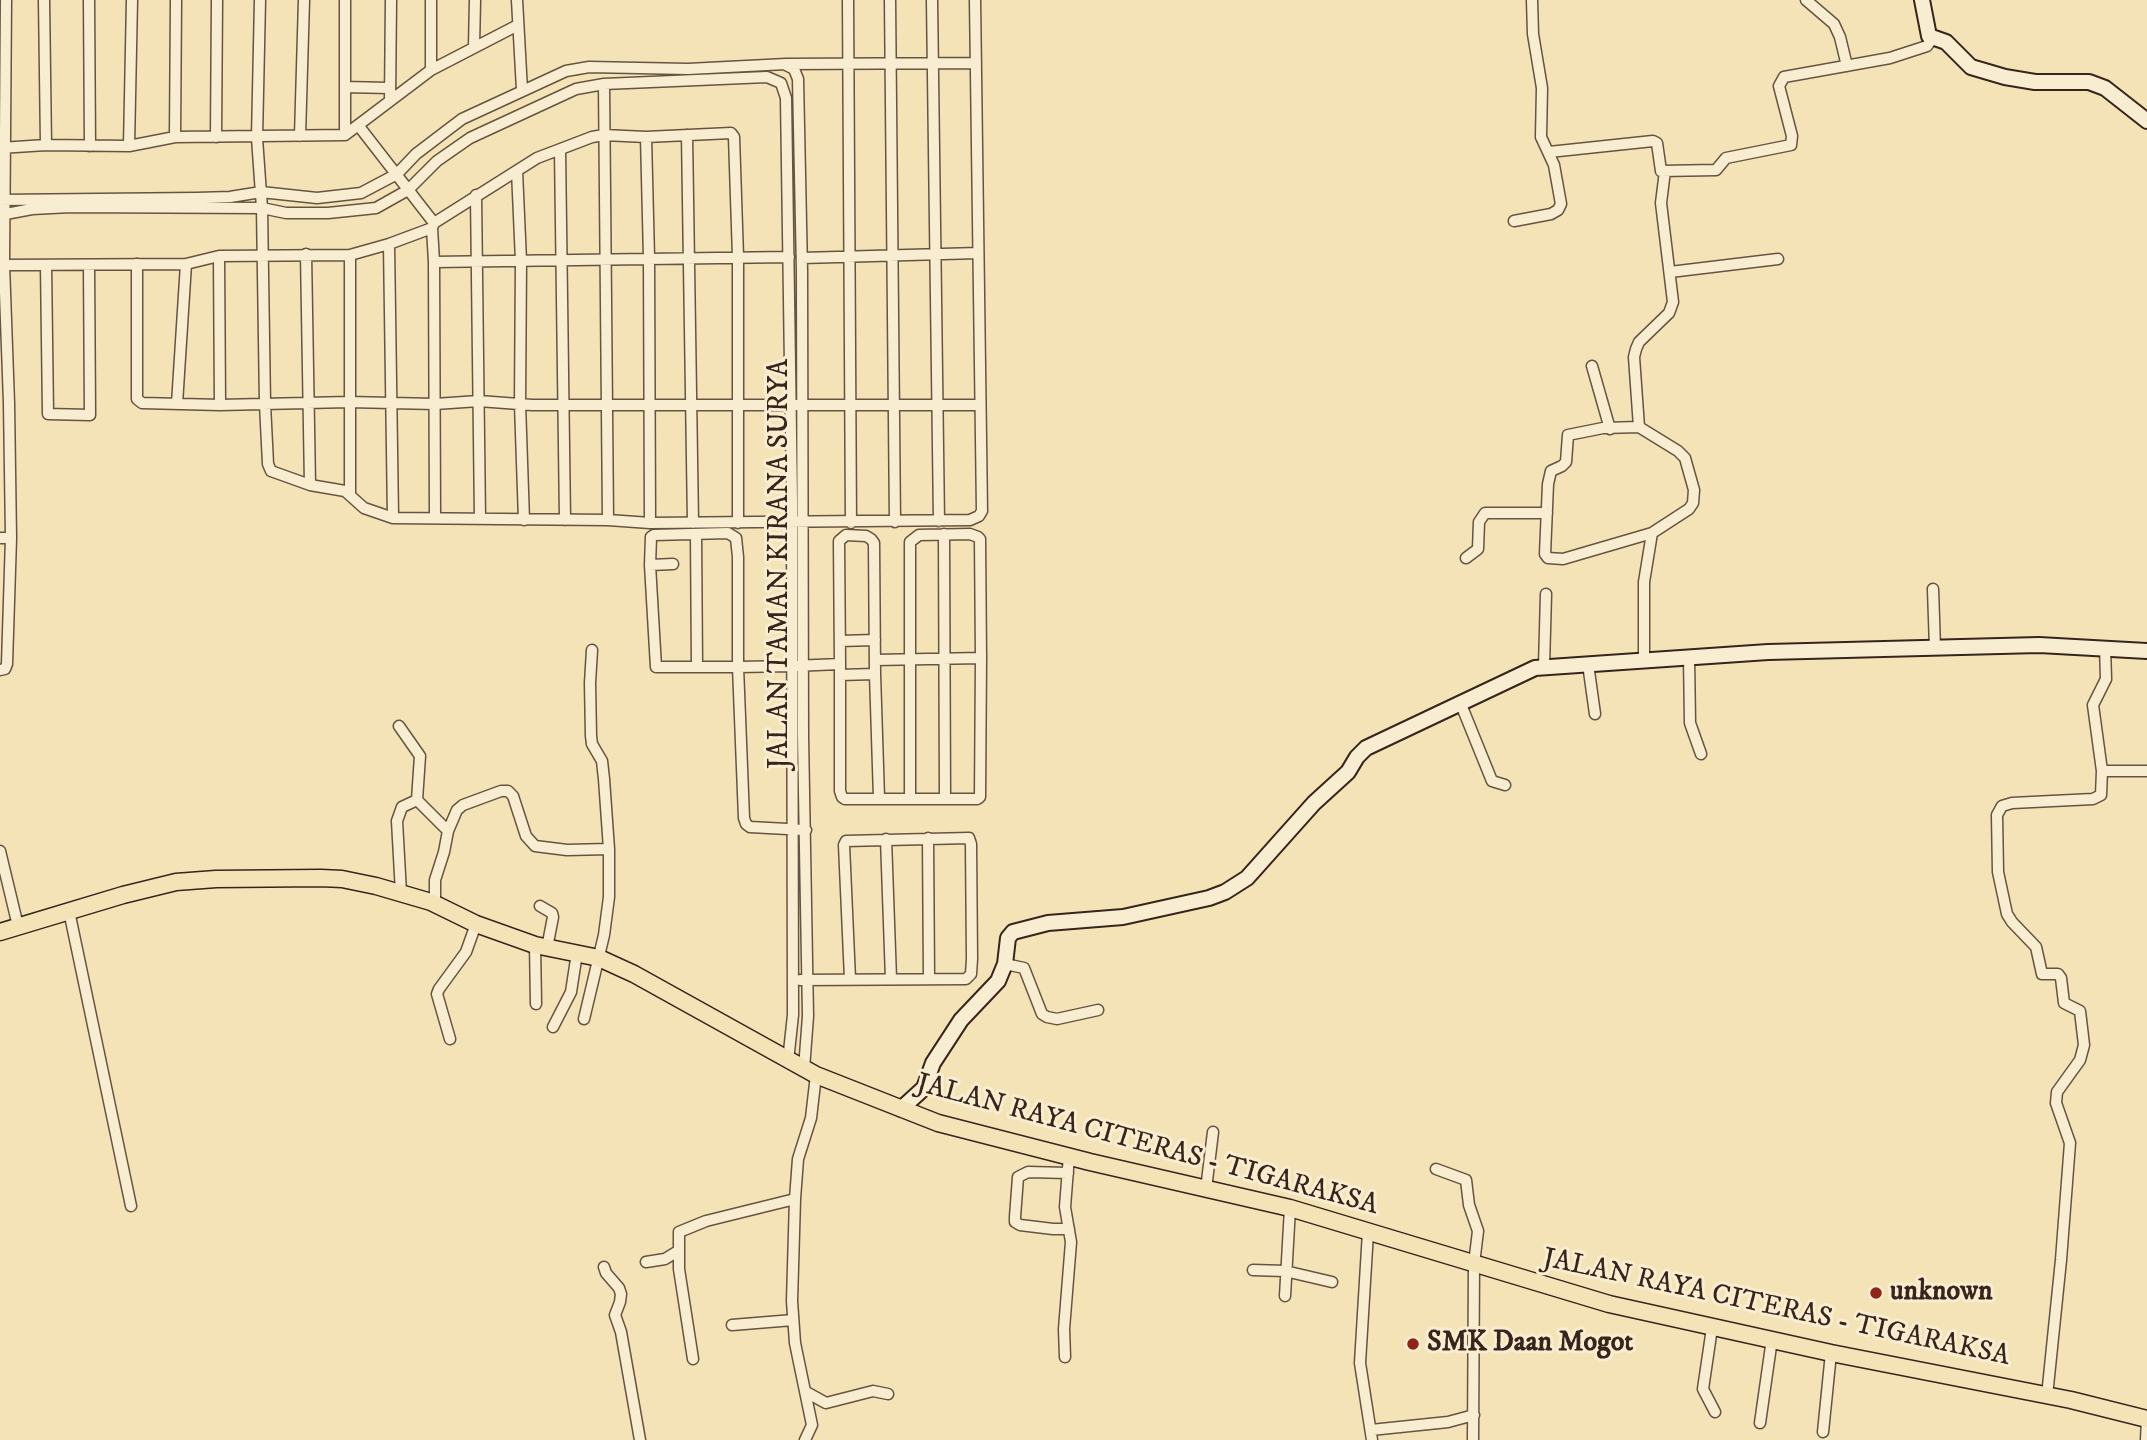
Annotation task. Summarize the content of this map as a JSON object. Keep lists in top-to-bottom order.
{
  "streets": {
    "main road": ["JALAN RAYA CITERAS - TIGARAKSA"],
    "street": ["JALAN TAMAN KIRANA SURYA"]
  },
  "crossings": [
    ["JALAN TAMAN KIRANA SURYA", "JALAN RAYA CITERAS - TIGARAKSA"]
  ],
  "places": ["unknown", "SMK Daan Mogot"]
}
